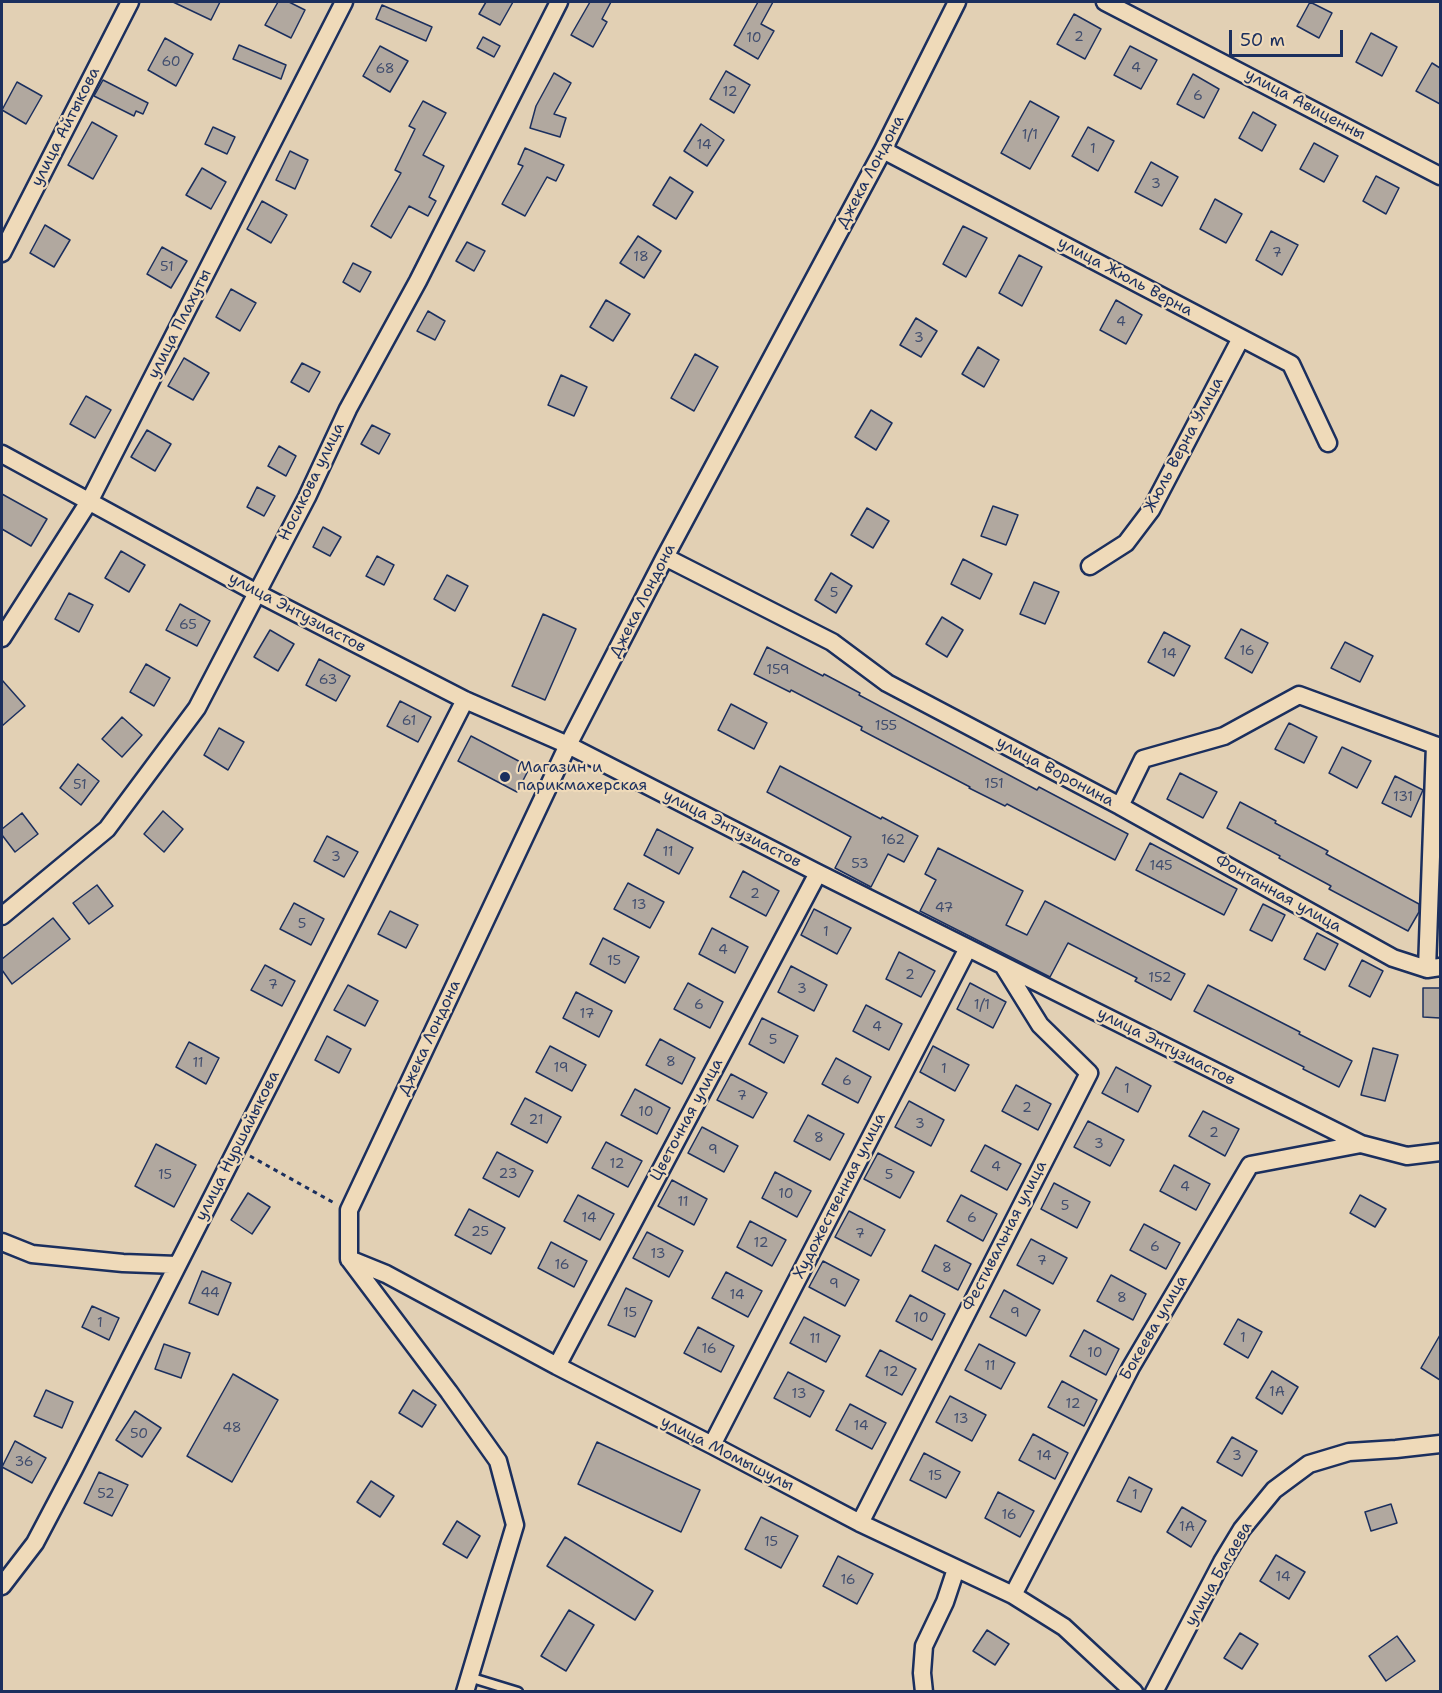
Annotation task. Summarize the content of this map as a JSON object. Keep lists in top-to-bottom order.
{
  "streets": {
    "street": [
      "улица Авиценны",
      "улица Айтыкова",
      "Джека Лондона",
      "улица Жюль Верна",
      "улица Плахуты",
      "Жюль Верна Улица",
      "Носикова улица",
      "улица Энтузиастов",
      "улица Воронина",
      "Фонтанная улица",
      "Цветочная улица",
      "улица Нуршайыкова",
      "Художественная улица",
      "Фестивальная улица",
      "Бокеева улица",
      "улица Момышулы",
      "улица Багаева"
    ]
  },
  "crossings": [
    ["Джека Лондона", "улица Жюль Верна"],
    ["Джека Лондона", "улица Энтузиастов"],
    ["Джека Лондона", "улица Воронина"],
    ["улица Жюль Верна", "Жюль Верна Улица"],
    ["улица Плахуты", "улица Энтузиастов"],
    ["Носикова улица", "улица Энтузиастов"],
    ["улица Энтузиастов", "Цветочная улица"],
    ["улица Энтузиастов", "улица Нуршайыкова"],
    ["улица Энтузиастов", "Художественная улица"],
    ["улица Энтузиастов", "Фестивальная улица"],
    ["улица Энтузиастов", "Бокеева улица"],
    ["улица Воронина", "Фонтанная улица"],
    ["Цветочная улица", "улица Момышулы"],
    ["Художественная улица", "улица Момышулы"],
    ["Фестивальная улица", "улица Момышулы"],
    ["Бокеева улица", "улица Момышулы"]
  ],
  "places": ["Магазин и парикмахерская"],
  "house_numbers": [
    "2",
    "10",
    "60",
    "4",
    "68",
    "12",
    "6",
    "1/1",
    "14",
    "1",
    "3",
    "7",
    "18",
    "51",
    "4",
    "3",
    "5",
    "65",
    "16",
    "14",
    "159",
    "63",
    "61",
    "155",
    "151",
    "51",
    "131",
    "162",
    "11",
    "3",
    "53",
    "145",
    "2",
    "13",
    "47",
    "5",
    "1",
    "4",
    "15",
    "2",
    "152",
    "7",
    "3",
    "6",
    "1/1",
    "17",
    "4",
    "5",
    "8",
    "11",
    "19",
    "1",
    "6",
    "1",
    "7",
    "2",
    "10",
    "21",
    "3",
    "2",
    "8",
    "3",
    "9",
    "12",
    "4",
    "23",
    "15",
    "5",
    "4",
    "10",
    "11",
    "5",
    "14",
    "6",
    "25",
    "7",
    "12",
    "6",
    "13",
    "7",
    "16",
    "8",
    "9",
    "44",
    "14",
    "8",
    "15",
    "9",
    "10",
    "1",
    "1",
    "11",
    "16",
    "10",
    "11",
    "12",
    "1А",
    "13",
    "12",
    "13",
    "14",
    "48",
    "50",
    "14",
    "3",
    "36",
    "15",
    "52",
    "1",
    "16",
    "1А",
    "15",
    "14",
    "16"
  ],
  "scale_bar": "50 m"
}
